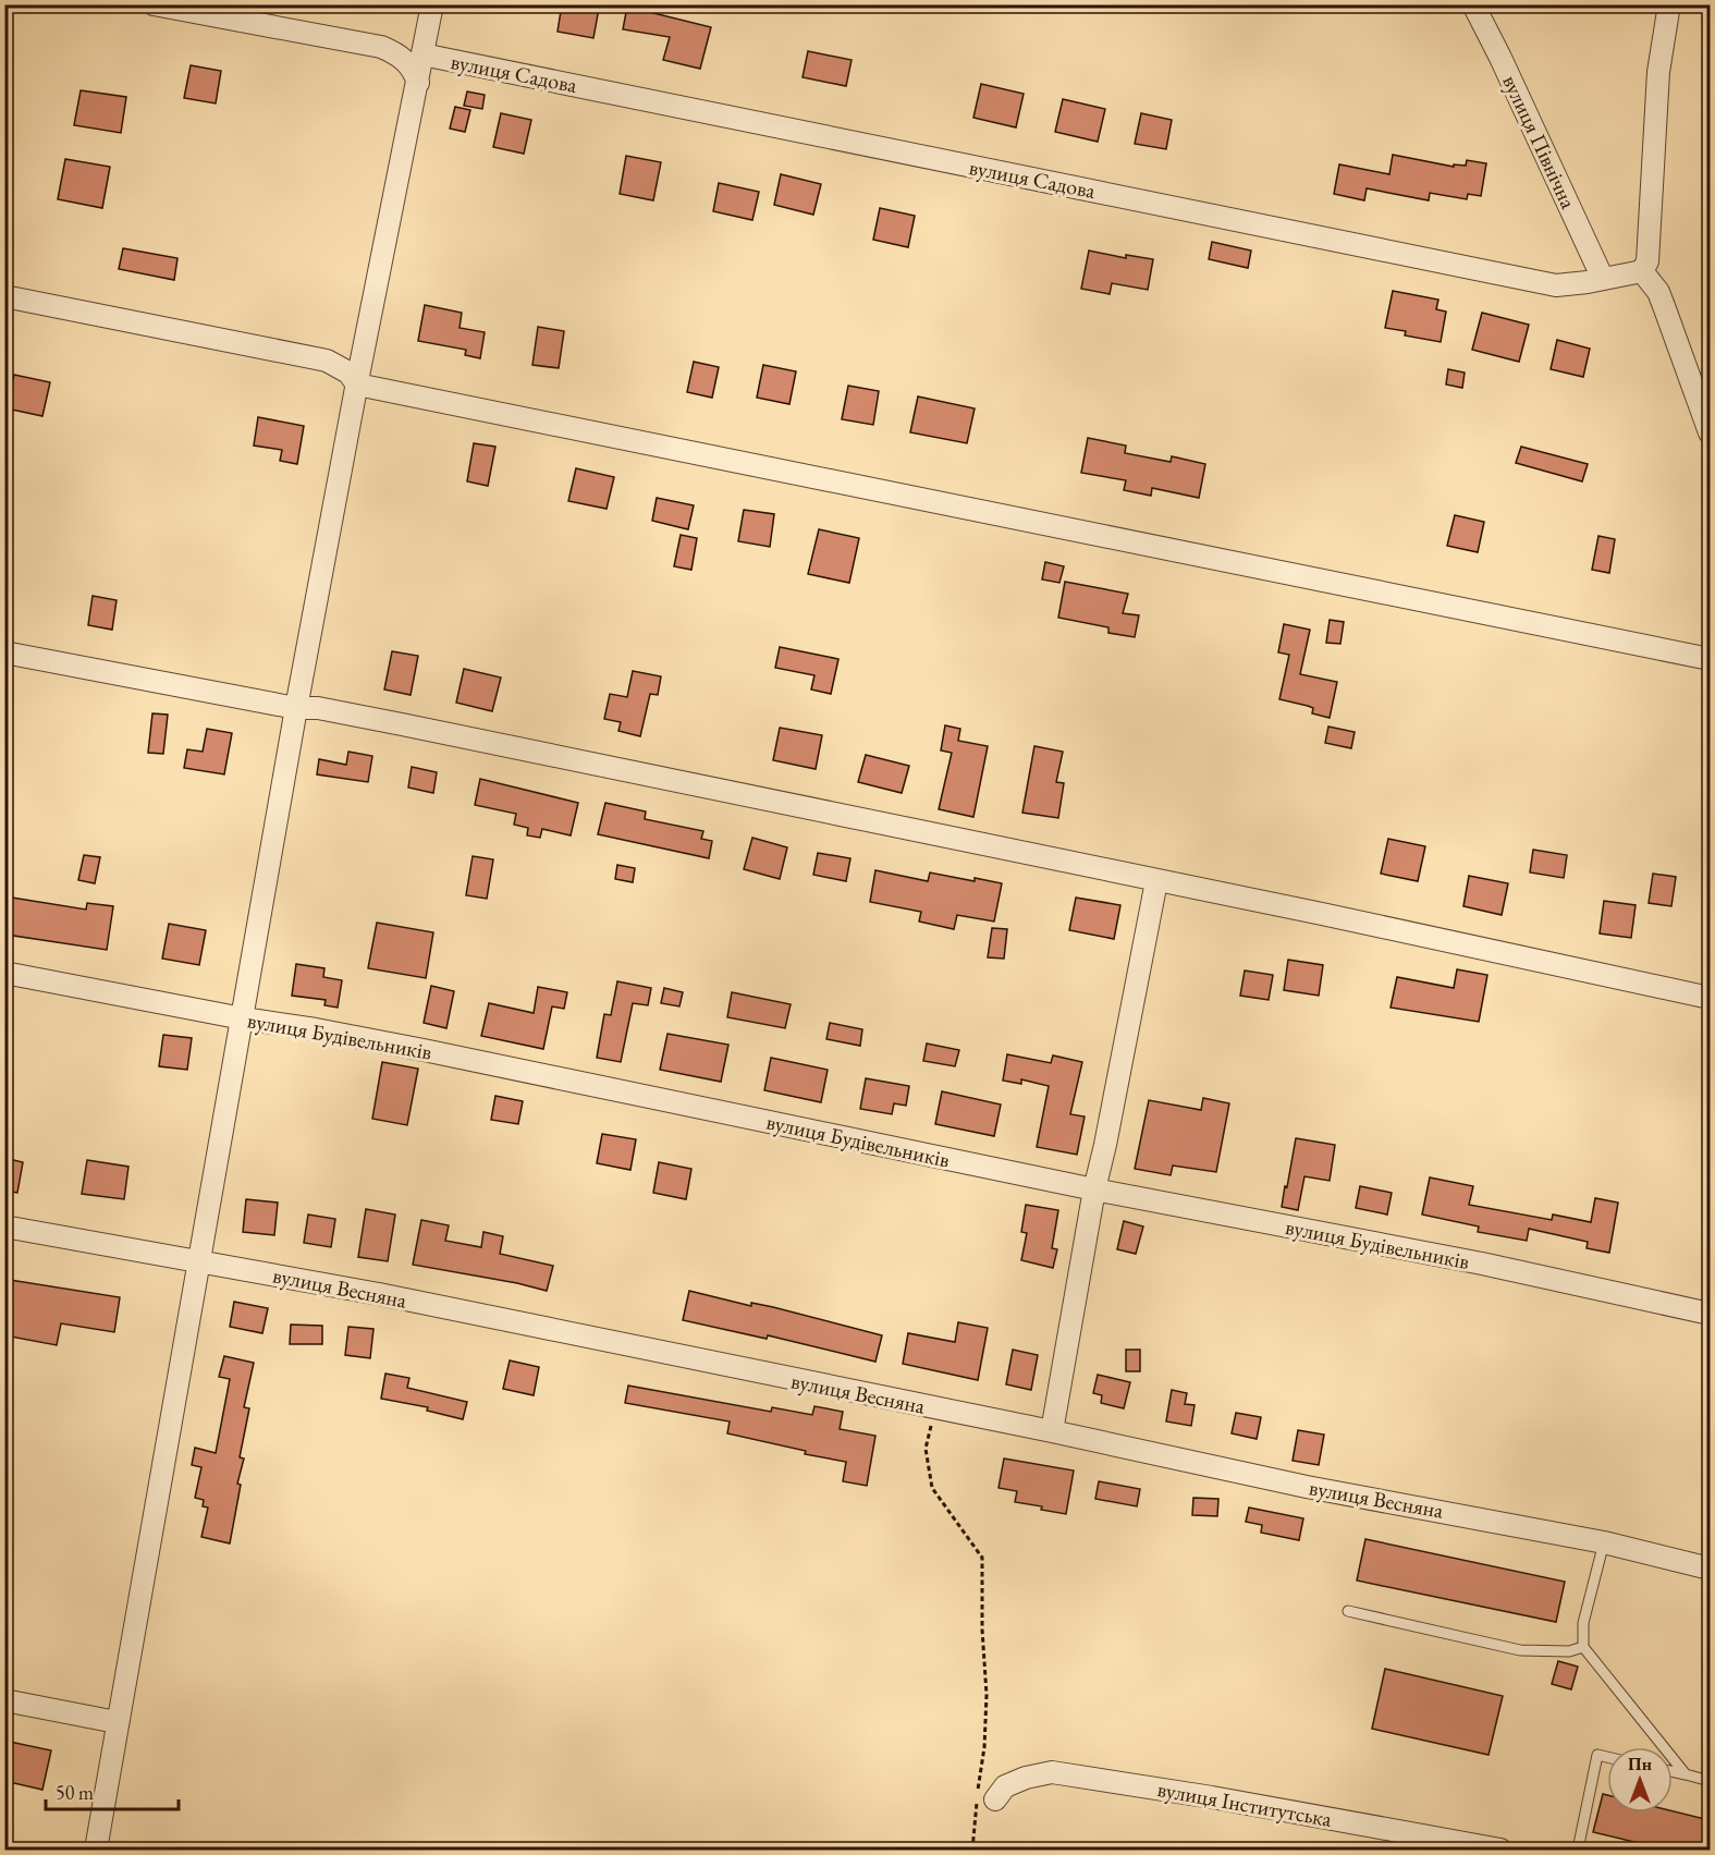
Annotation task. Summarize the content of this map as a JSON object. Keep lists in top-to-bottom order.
{
  "streets": {
    "street": [
      "вулиця Садова",
      "вулиця Північна",
      "вулиця Будівельників",
      "вулиця Весняна",
      "вулиця Інститутська"
    ]
  },
  "crossings": [
    ["вулиця Садова", "вулиця Північна"]
  ],
  "scale_bar": "50 m",
  "north": "top"
}
